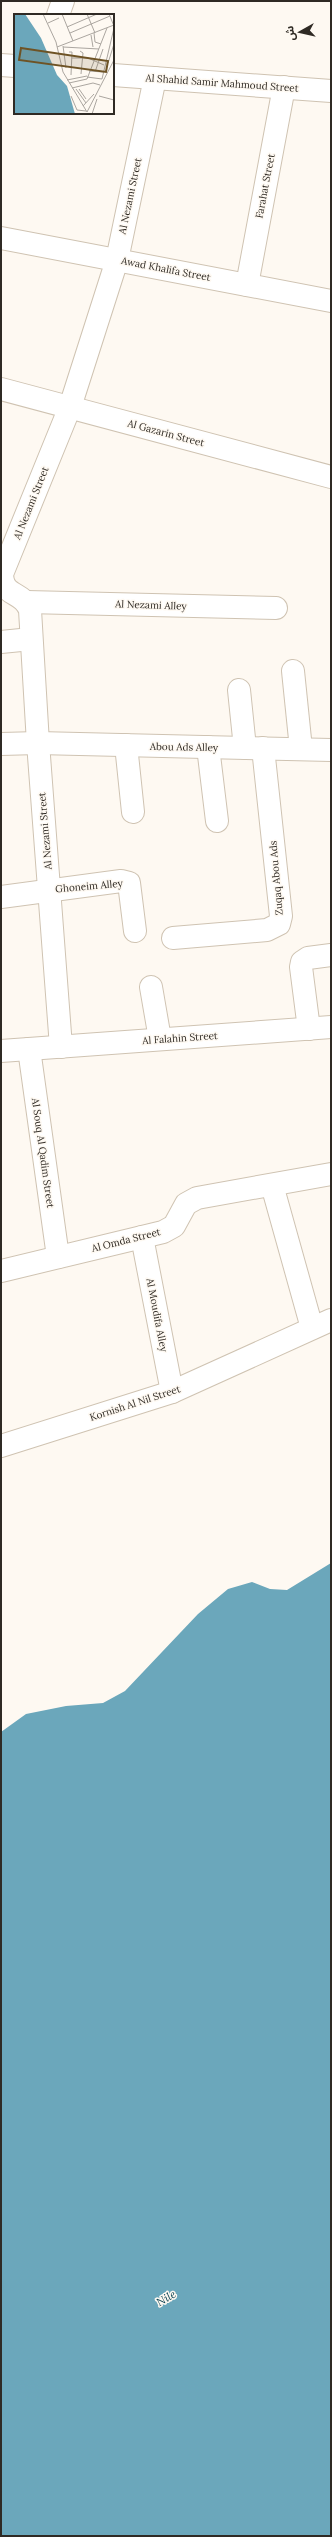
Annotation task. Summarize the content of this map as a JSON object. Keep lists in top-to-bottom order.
{
  "streets": {
    "street": [
      "Al Shahid Samir Mahmoud Street",
      "Farahat Street",
      "Al Nezami Street",
      "Awad Khalifa Street",
      "Al Gazarin Street",
      "Al Nezami Alley",
      "Abou Ads Alley",
      "Zuqaq Abou Ads",
      "Ghoneim Alley",
      "Al Falahin Street",
      "Al Souq Al Qadim Street",
      "Al Omda Street",
      "Al Moudifa Alley",
      "Kornish Al Nil Street"
    ]
  },
  "crossings": [
    ["Al Shahid Samir Mahmoud Street", "Farahat Street"],
    ["Al Shahid Samir Mahmoud Street", "Al Nezami Street"],
    ["Farahat Street", "Awad Khalifa Street"],
    ["Al Nezami Street", "Awad Khalifa Street"],
    ["Al Nezami Street", "Al Gazarin Street"],
    ["Al Nezami Street", "Al Nezami Alley"],
    ["Al Nezami Street", "Abou Ads Alley"],
    ["Al Nezami Street", "Ghoneim Alley"],
    ["Al Nezami Street", "Al Falahin Street"],
    ["Abou Ads Alley", "Zuqaq Abou Ads"],
    ["Al Falahin Street", "Al Souq Al Qadim Street"],
    ["Al Souq Al Qadim Street", "Al Omda Street"],
    ["Al Omda Street", "Al Moudifa Alley"],
    ["Al Moudifa Alley", "Kornish Al Nil Street"]
  ],
  "water": ["Nile"],
  "north": "left"
}
